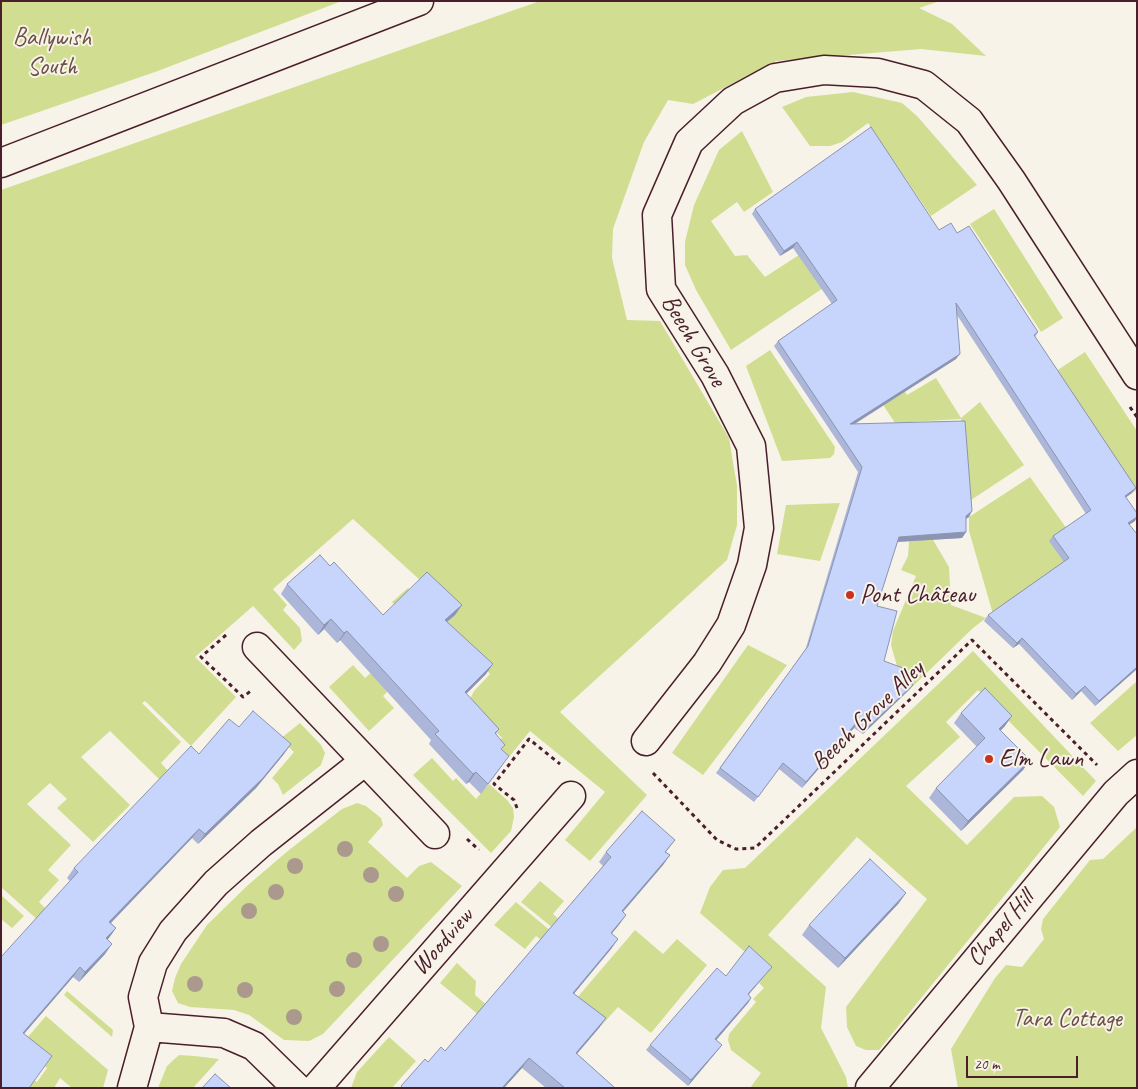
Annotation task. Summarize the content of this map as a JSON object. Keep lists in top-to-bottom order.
{
  "streets": {
    "street": ["Beech Grove", "Chapel Hill", "Woodview"],
    "path": ["Beech Grove Alley"]
  },
  "parks": ["Ballywish South", "Tara Cottage"],
  "places": ["Pont Château", "Elm Lawn"],
  "scale_bar": "20 m"
}
